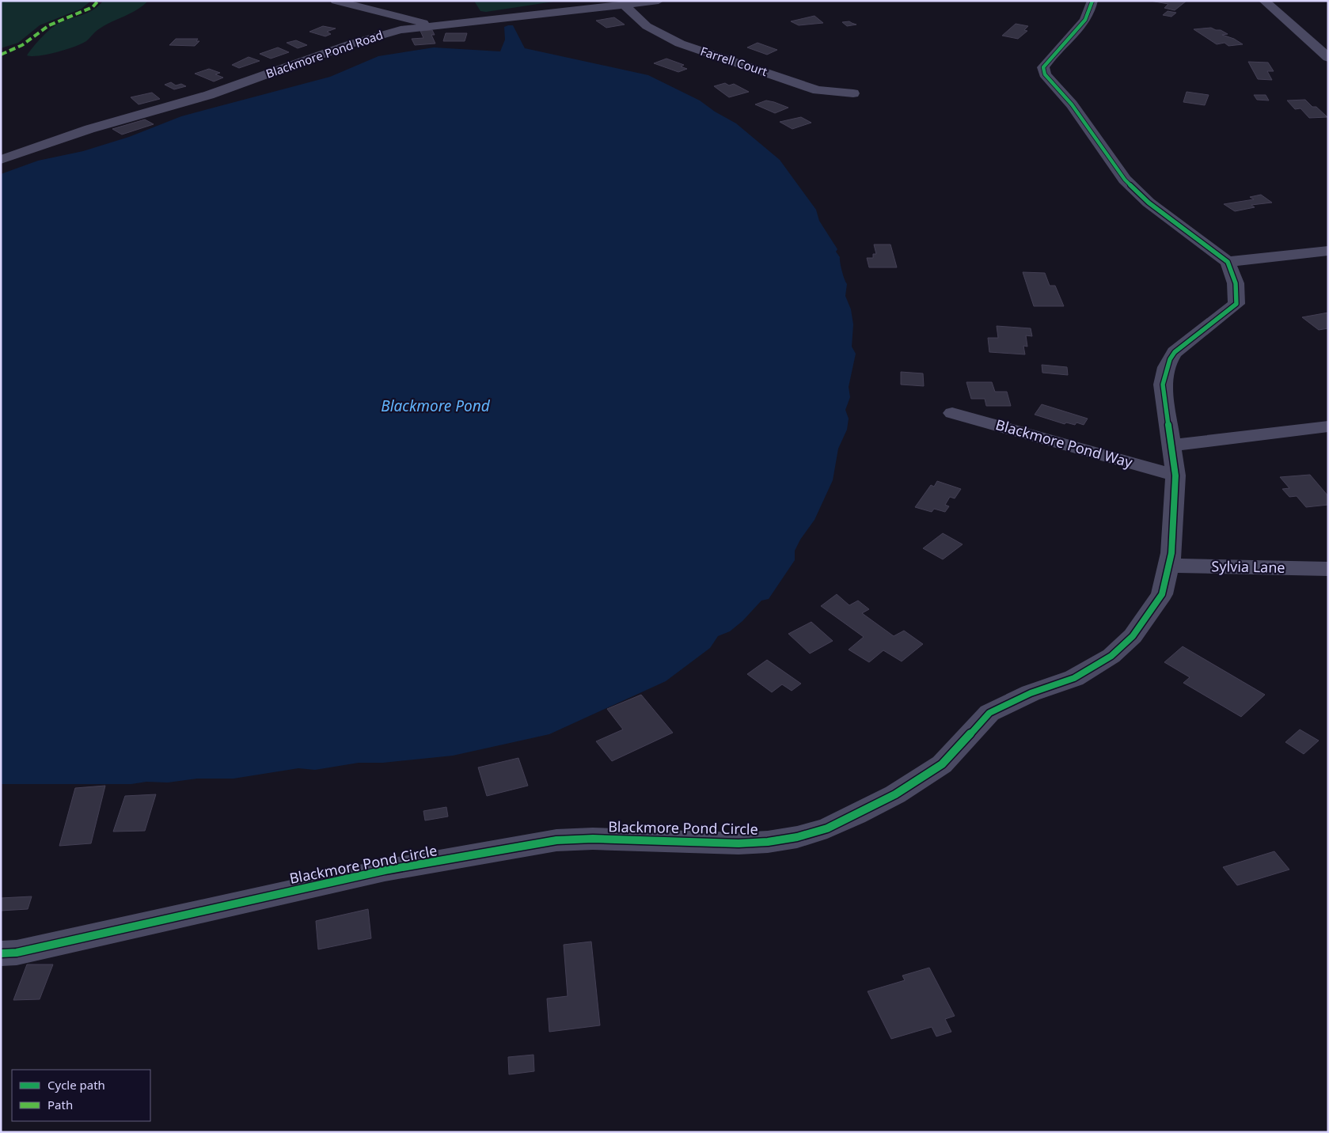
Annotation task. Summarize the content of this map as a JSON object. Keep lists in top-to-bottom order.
{
  "streets": {
    "street": [
      "Blackmore Pond Road",
      "Farrell Court",
      "Blackmore Pond Way",
      "Sylvia Lane",
      "Blackmore Pond Circle"
    ]
  },
  "crossings": [
    ["Blackmore Pond Road", "Farrell Court"],
    ["Blackmore Pond Way", "Blackmore Pond Circle"],
    ["Sylvia Lane", "Blackmore Pond Circle"]
  ],
  "water": ["Blackmore Pond"],
  "legend": ["Cycle path", "Path"]
}
